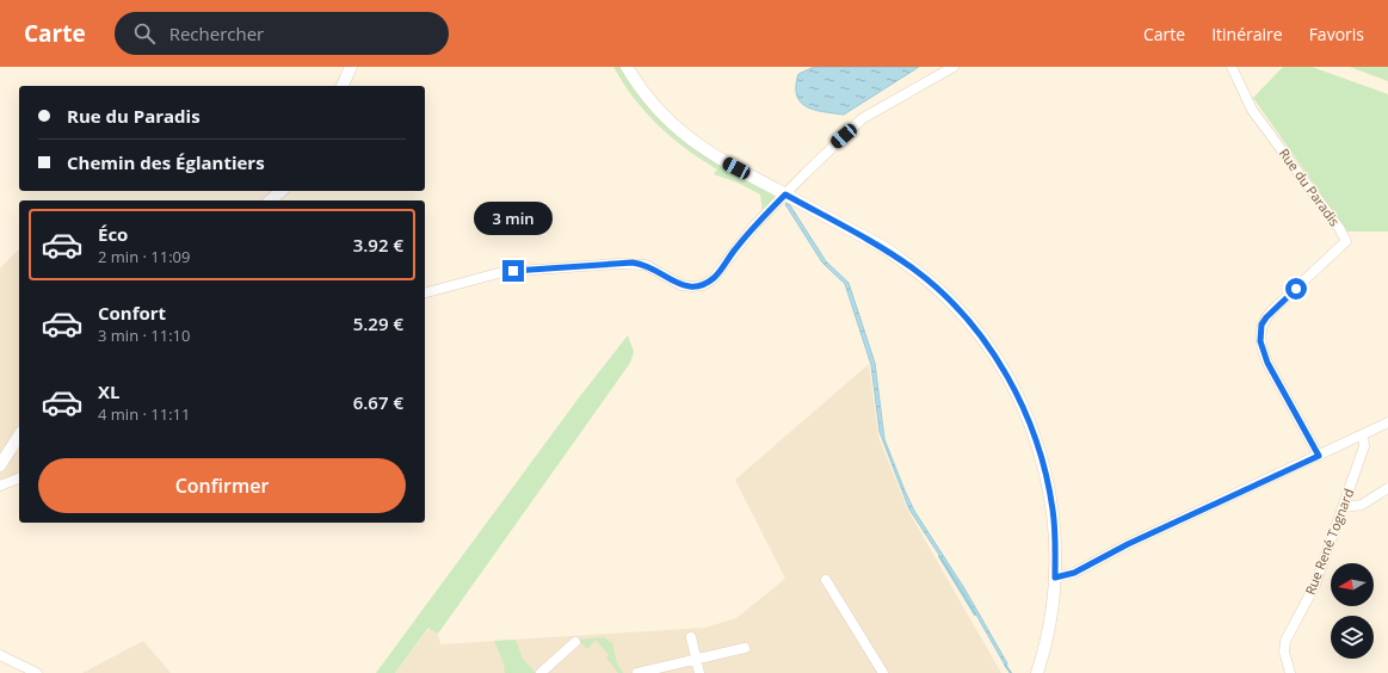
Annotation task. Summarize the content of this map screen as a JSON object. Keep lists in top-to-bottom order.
{
  "streets": {
    "street": ["Rue du Paradis", "Rue René Tognard"]
  },
  "north": "left",
  "page": {
    "header": "Carte",
    "search": "Rechercher",
    "nav": ["Carte", "Itinéraire", "Favoris"],
    "banner": ["Rue du Paradis", "Chemin des Églantiers"],
    "bubble": "3 min",
    "list": [
      {
        "name": "Éco",
        "note": "2 min · 11:09",
        "value": "3.92 €"
      },
      {
        "name": "Confort",
        "note": "3 min · 11:10",
        "value": "5.29 €"
      },
      {
        "name": "XL",
        "note": "4 min · 11:11",
        "value": "6.67 €"
      }
    ],
    "buttons": "Confirmer"
  }
}
